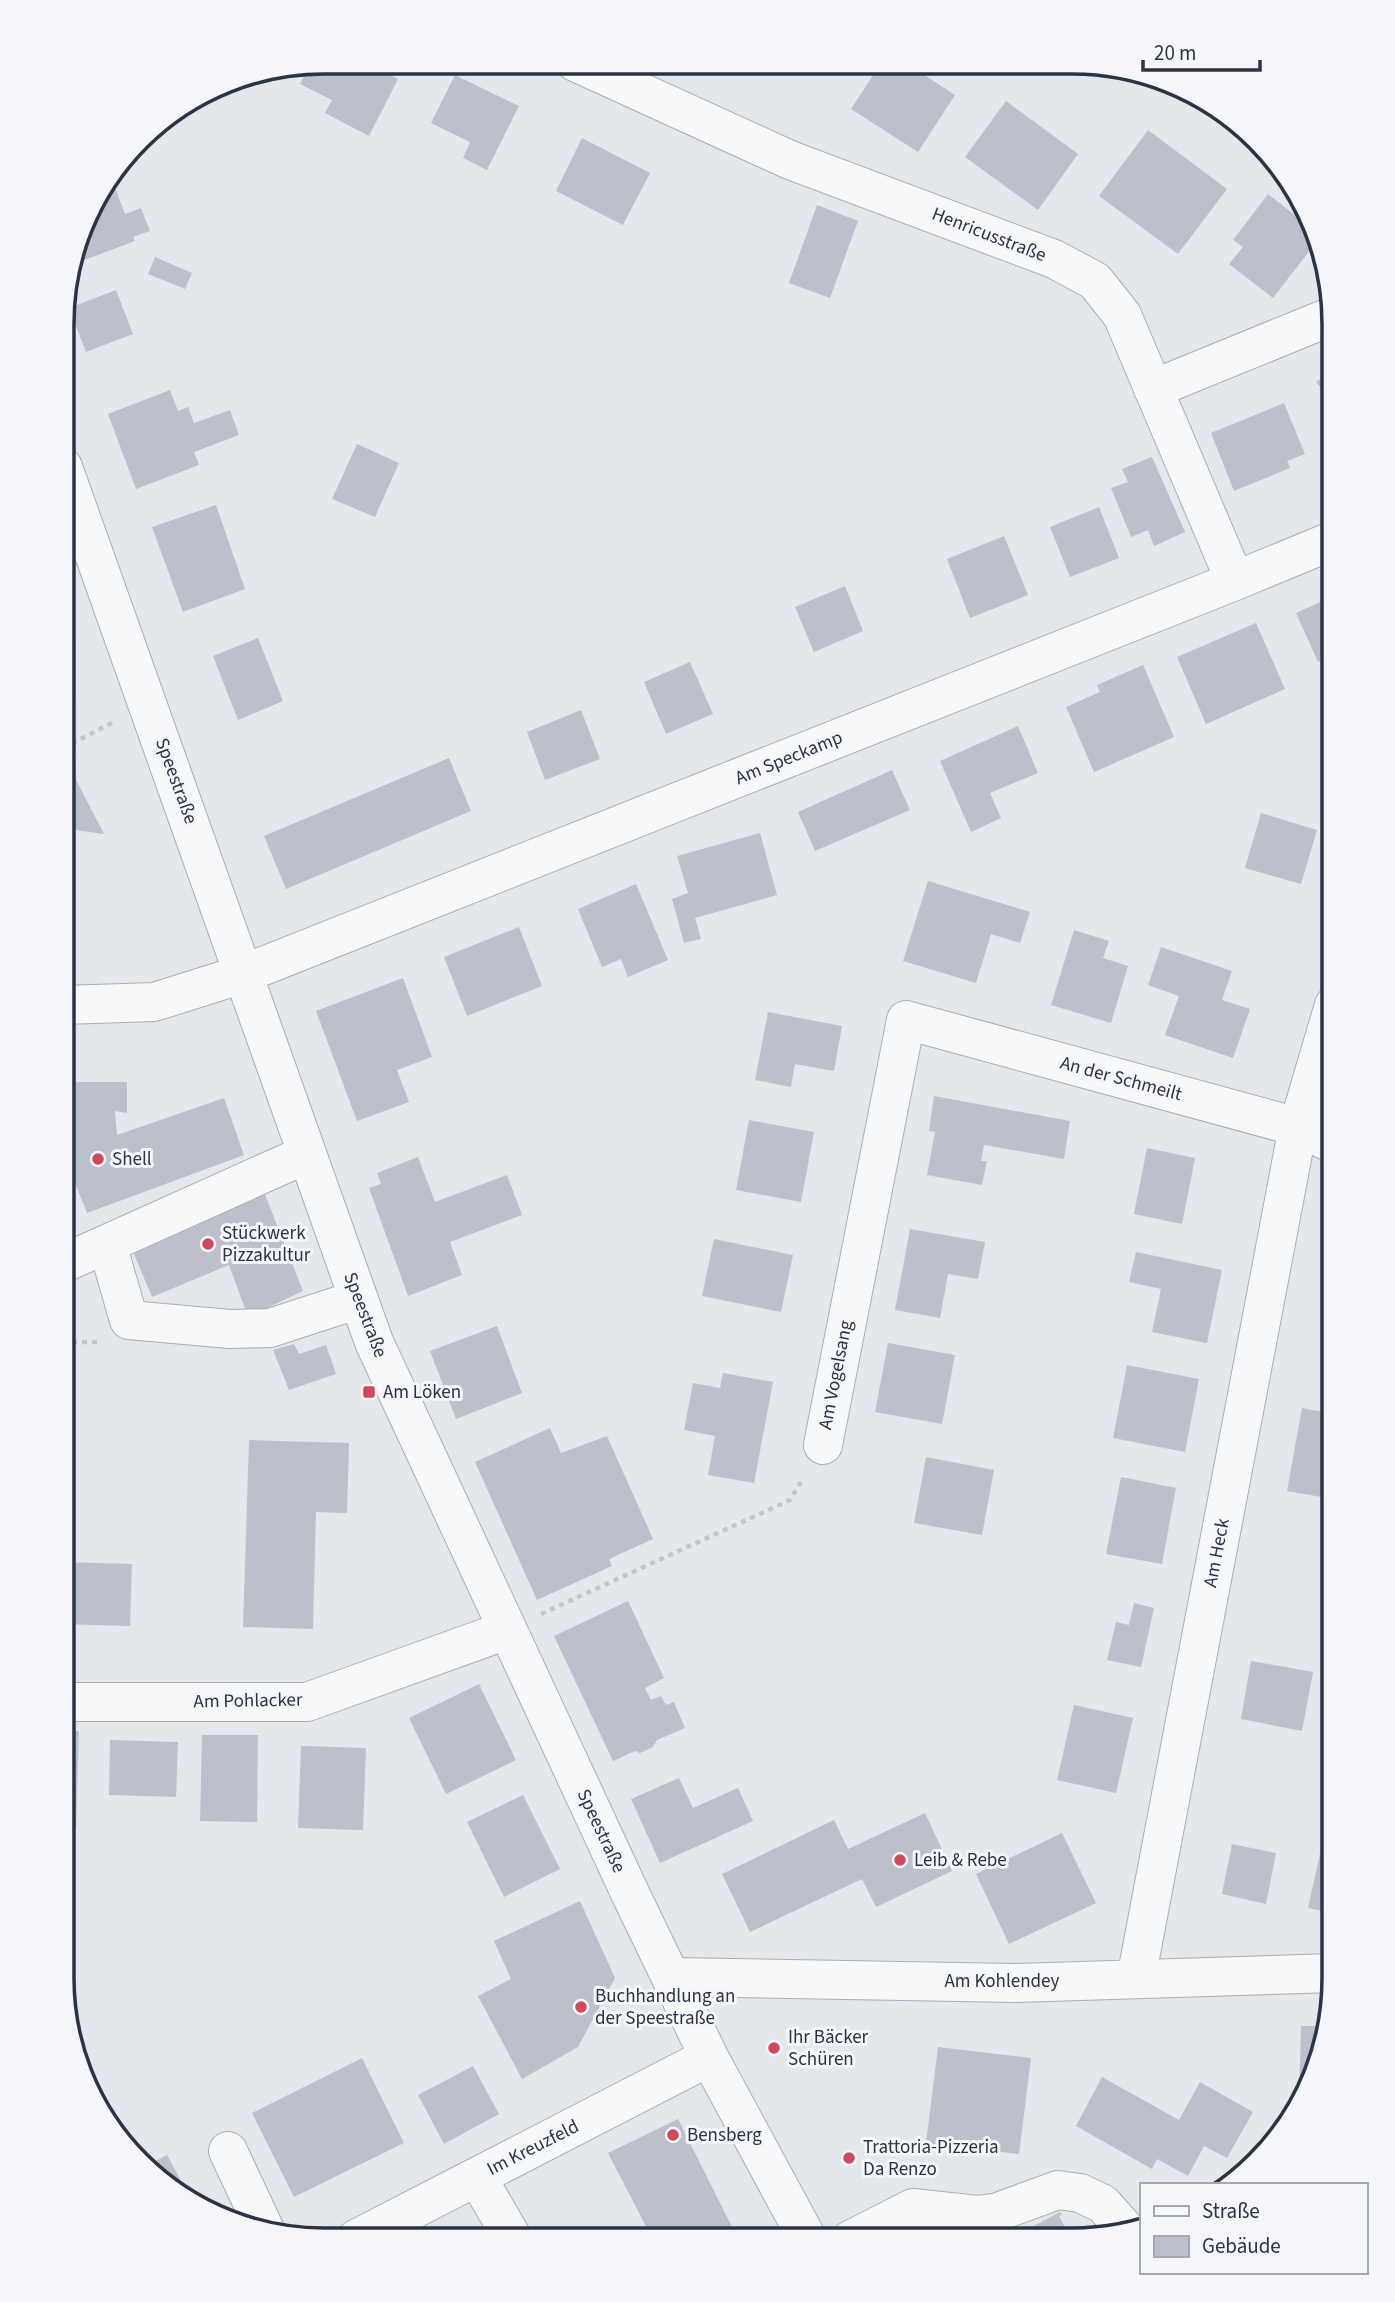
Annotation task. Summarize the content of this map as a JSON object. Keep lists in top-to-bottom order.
{
  "streets": {
    "street": [
      "Henricusstraße",
      "Am Speckamp",
      "Speestraße",
      "An der Schmeilt",
      "Am Vogelsang",
      "Am Heck",
      "Am Pohlacker",
      "Am Kohlendey",
      "Im Kreuzfeld"
    ]
  },
  "crossings": [
    ["Henricusstraße", "Am Speckamp"],
    ["Am Speckamp", "Speestraße"],
    ["Speestraße", "Am Vogelsang"],
    ["Speestraße", "Am Pohlacker"],
    ["Speestraße", "Am Kohlendey"],
    ["Speestraße", "Im Kreuzfeld"],
    ["An der Schmeilt", "Am Vogelsang"],
    ["An der Schmeilt", "Am Heck"],
    ["Am Vogelsang", "Am Pohlacker"],
    ["Am Heck", "Am Kohlendey"]
  ],
  "places": {
    "other": [
      "Shell",
      "Stückwerk Pizzakultur",
      "Leib & Rebe",
      "Buchhandlung an der Speestraße",
      "Ihr Bäcker Schüren",
      "Bensberg",
      "Trattoria-Pizzeria Da Renzo"
    ],
    "transit": ["Am Löken"]
  },
  "legend": ["Straße", "Gebäude"],
  "scale_bar": "20 m"
}
